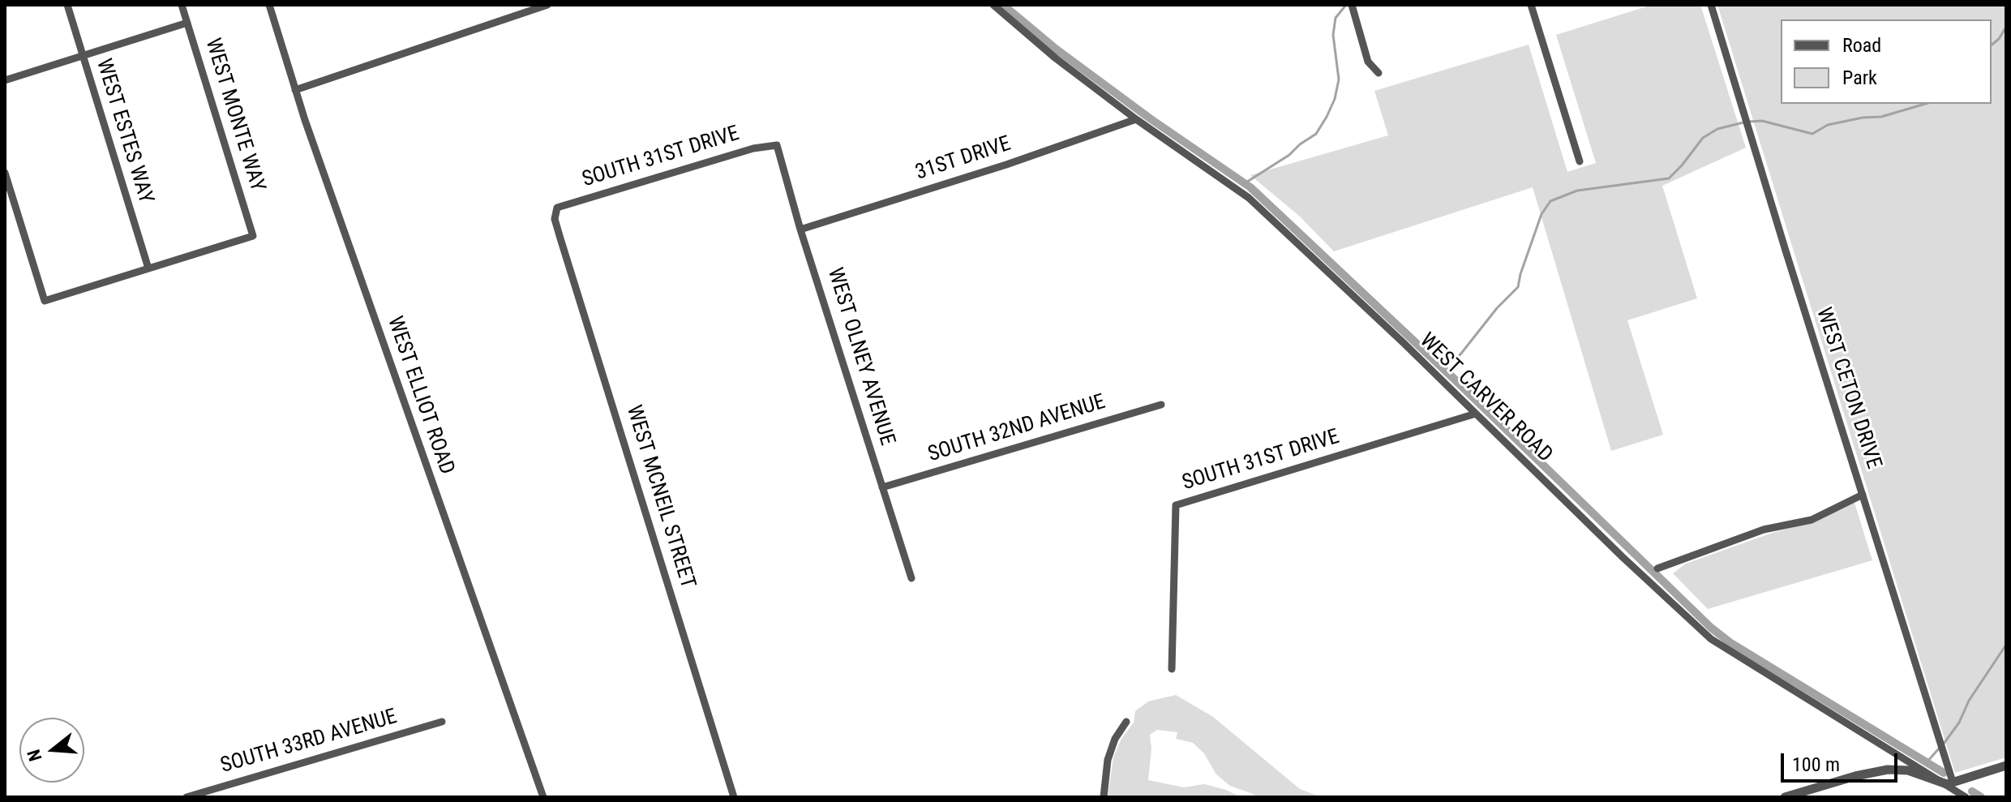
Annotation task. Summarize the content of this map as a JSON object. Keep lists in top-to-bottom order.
{
  "streets": {
    "street": [
      "WEST MONTE WAY",
      "WEST ESTES WAY",
      "SOUTH 31ST DRIVE",
      "31ST DRIVE",
      "WEST OLNEY AVENUE",
      "WEST CETON DRIVE",
      "WEST ELLIOT ROAD",
      "WEST CARVER ROAD",
      "SOUTH 32ND AVENUE",
      "WEST MCNEIL STREET",
      "SOUTH 33RD AVENUE"
    ]
  },
  "crossings": [
    ["WEST MONTE WAY", "WEST ESTES WAY"],
    ["SOUTH 31ST DRIVE", "WEST OLNEY AVENUE"],
    ["SOUTH 31ST DRIVE", "WEST CARVER ROAD"],
    ["SOUTH 31ST DRIVE", "WEST MCNEIL STREET"],
    ["31ST DRIVE", "WEST OLNEY AVENUE"],
    ["31ST DRIVE", "WEST CARVER ROAD"],
    ["WEST OLNEY AVENUE", "SOUTH 32ND AVENUE"],
    ["WEST CETON DRIVE", "WEST CARVER ROAD"]
  ],
  "legend": ["Road", "Park"],
  "scale_bar": "100 m",
  "north": "left"
}
